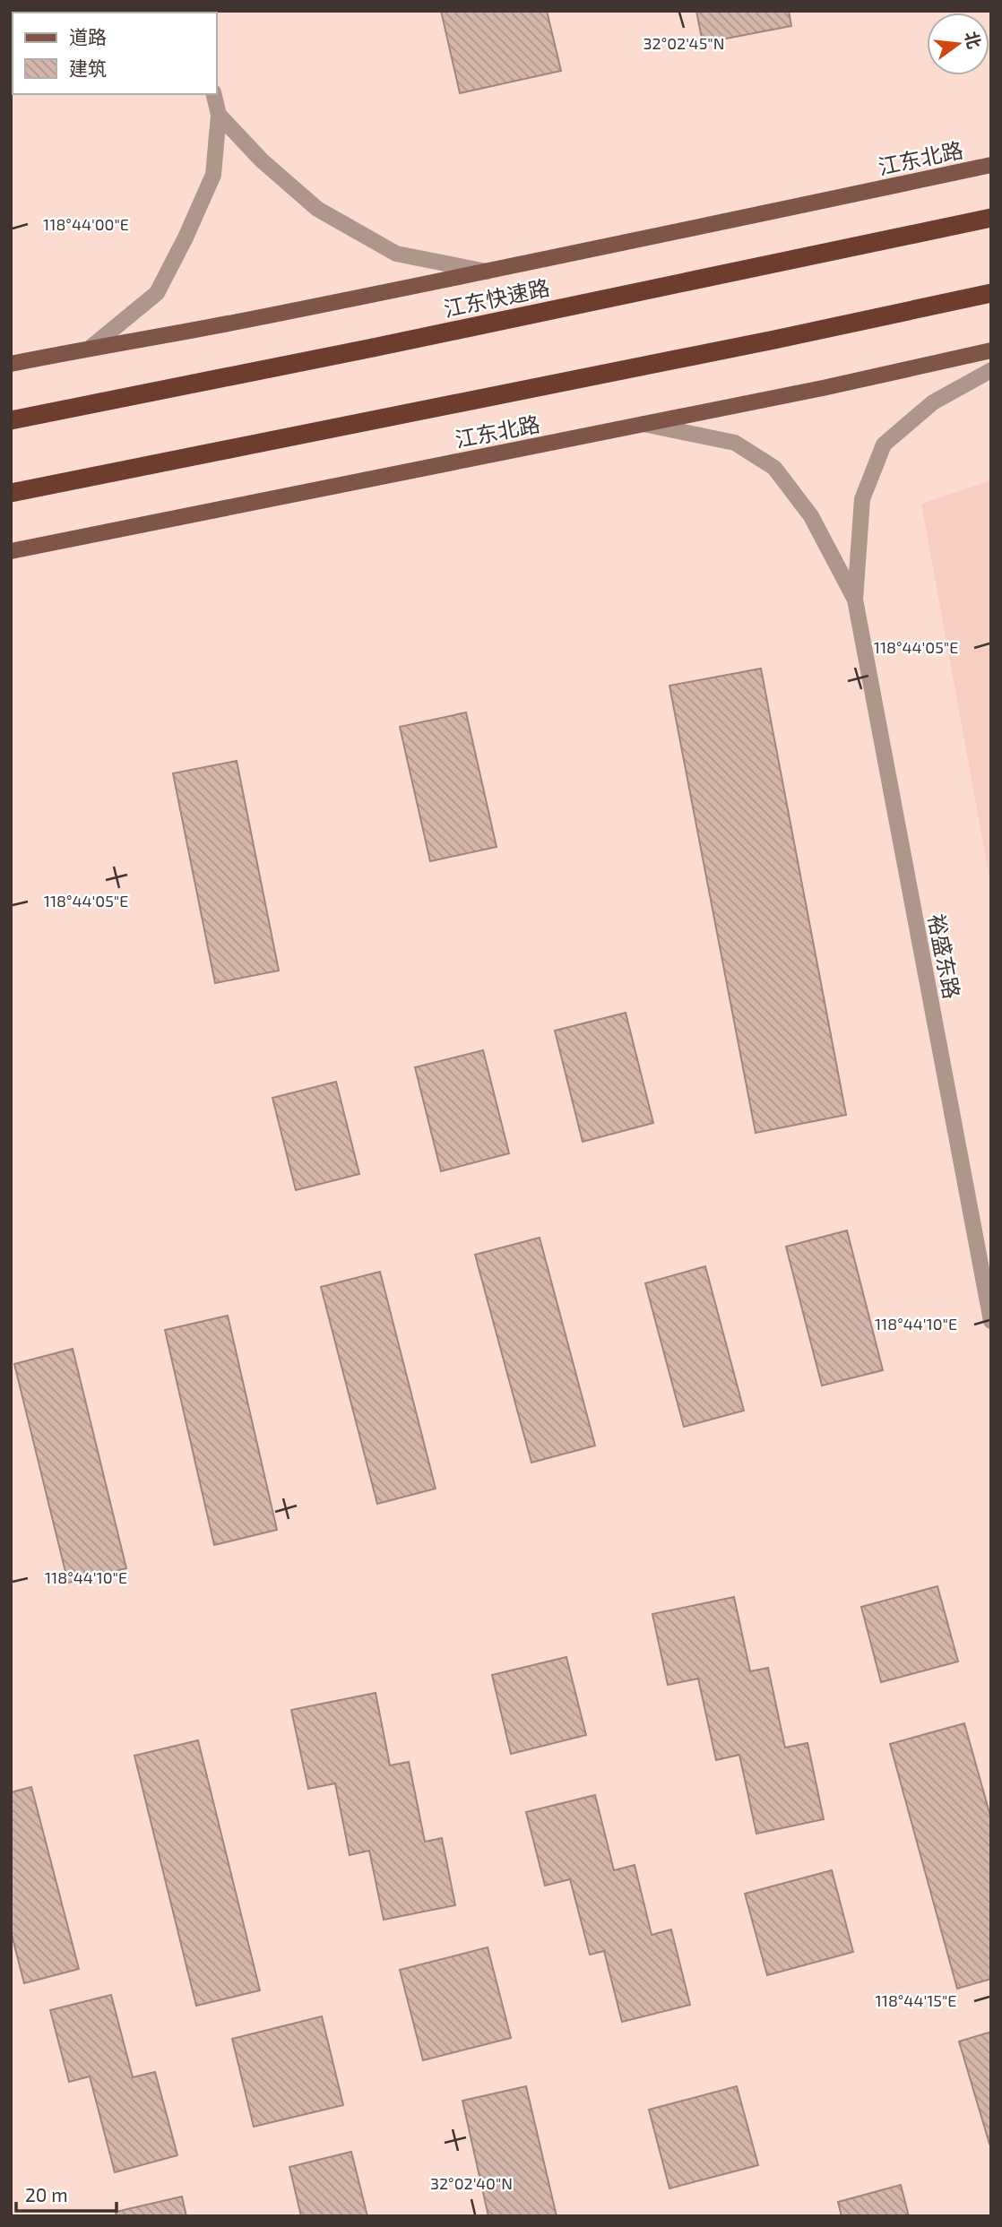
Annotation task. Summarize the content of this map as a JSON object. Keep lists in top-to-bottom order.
{
  "streets": {
    "highway": ["江东快速路"],
    "main road": ["江东北路"],
    "street": ["裕盛东路"]
  },
  "crossings": [
    ["江东北路", "裕盛东路"]
  ],
  "legend": ["道路", "建筑"],
  "scale_bar": "20 m",
  "north": "right",
  "coordinates": [
    "32°02'45\"N",
    "118°44'00\"E",
    "118°44'05\"E",
    "118°44'10\"E",
    "118°44'15\"E",
    "32°02'40\"N"
  ]
}
